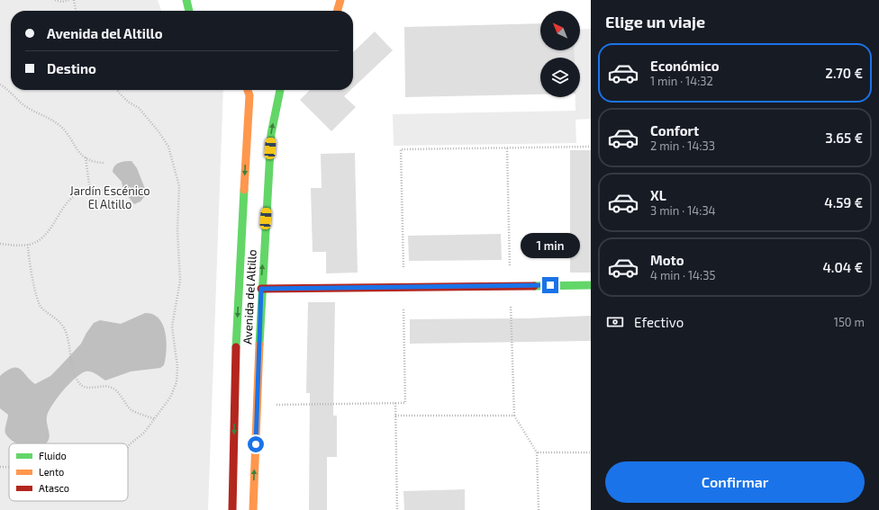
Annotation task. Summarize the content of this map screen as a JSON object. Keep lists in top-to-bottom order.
{
  "streets": {
    "street": ["Avenida del Altillo"]
  },
  "parks": ["Jardín Escénico El Altillo"],
  "legend": ["Fluido", "Lento", "Atasco"],
  "north": "top left",
  "page": {
    "heading": "Elige un viaje",
    "banner": ["Avenida del Altillo", "Destino"],
    "list": [
      {
        "name": "Económico",
        "note": "1 min · 14:32",
        "value": "2.70 €"
      },
      {
        "name": "Confort",
        "note": "2 min · 14:33",
        "value": "3.65 €"
      },
      {
        "name": "XL",
        "note": "3 min · 14:34",
        "value": "4.59 €"
      },
      {
        "name": "Moto",
        "note": "4 min · 14:35",
        "value": "4.04 €"
      }
    ],
    "bubble": "1 min",
    "pay": ["Efectivo", "150 m"],
    "buttons": "Confirmar"
  }
}
